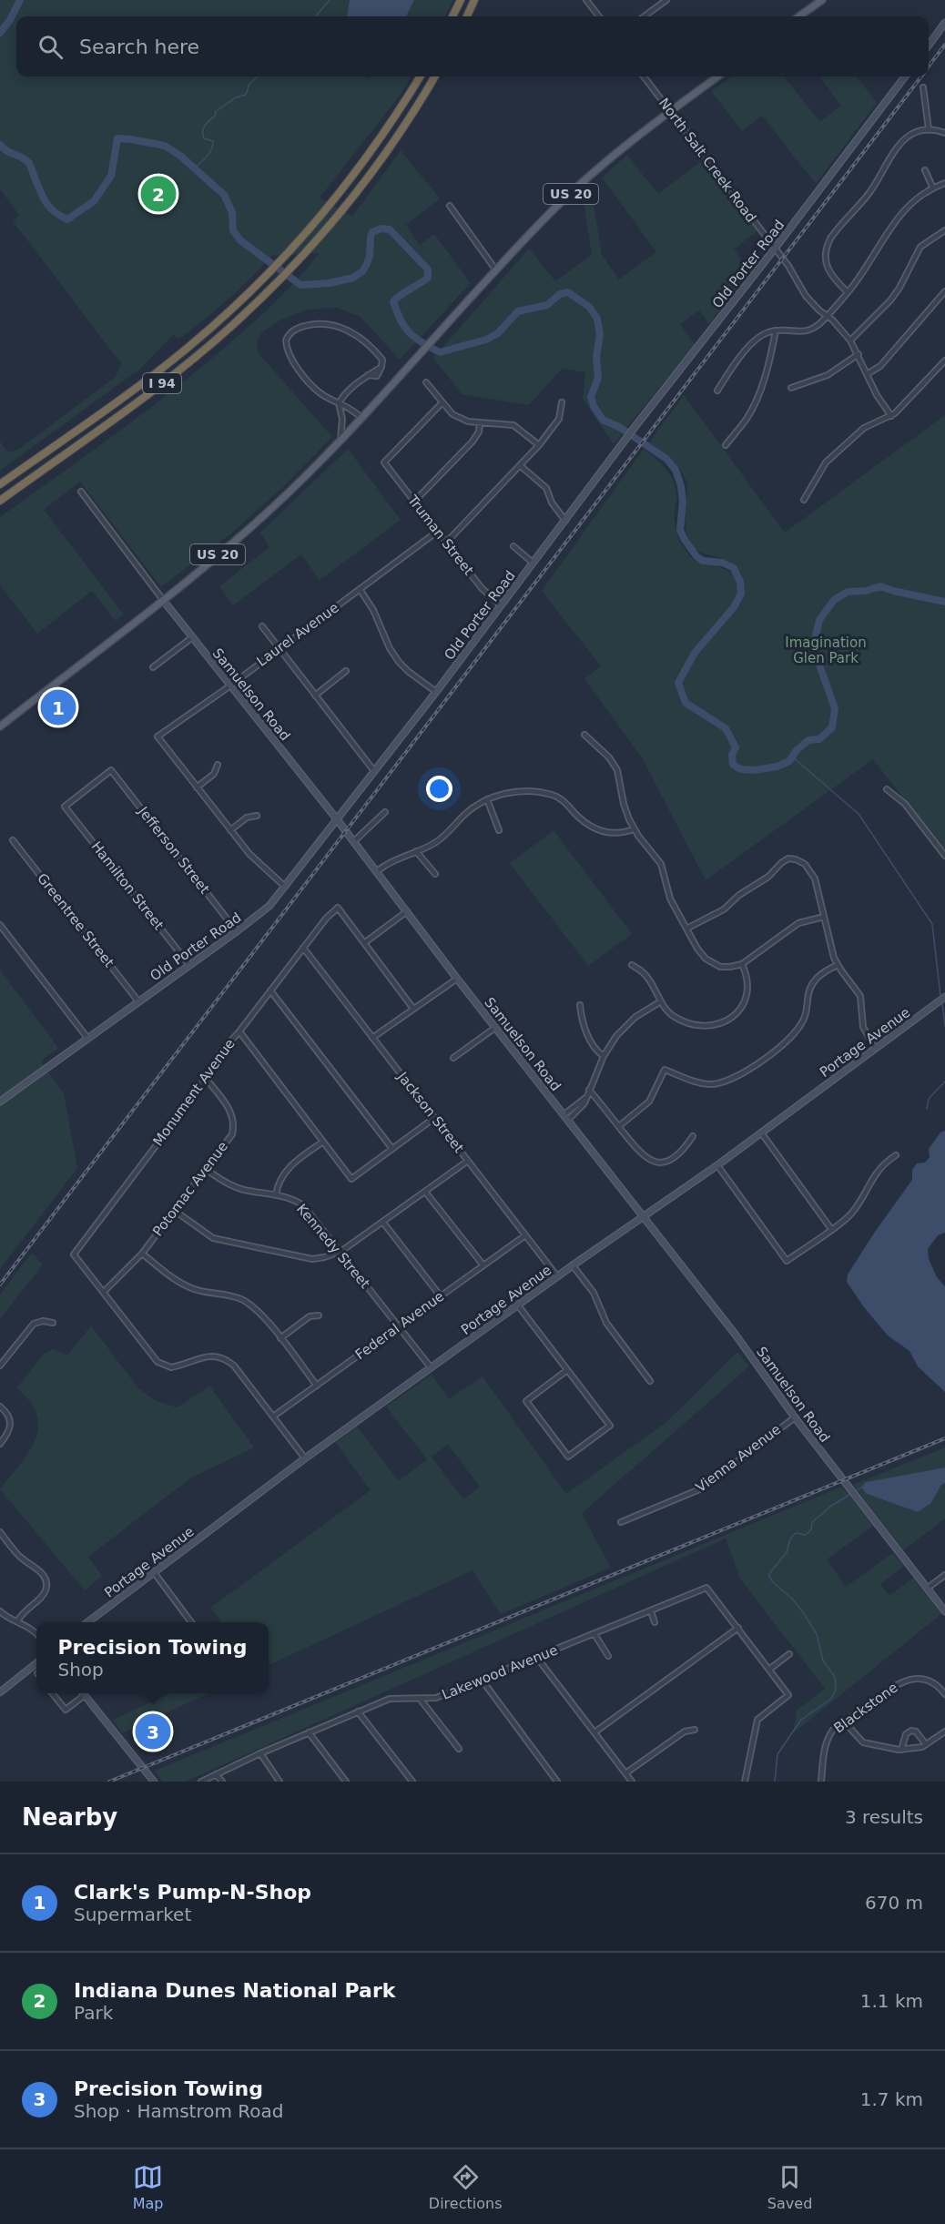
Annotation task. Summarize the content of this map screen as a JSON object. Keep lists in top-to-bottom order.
{
  "streets": {
    "highway": ["I 94"],
    "main road": ["US 20"],
    "street": [
      "North Salt Creek Road",
      "Old Porter Road",
      "Truman Street",
      "Laurel Avenue",
      "Samuelson Road",
      "Jefferson Street",
      "Hamilton Street",
      "Greentree Street",
      "Portage Avenue",
      "Monument Avenue",
      "Jackson Street",
      "Potomac Avenue",
      "Kennedy Street",
      "Federal Avenue",
      "Vienna Avenue",
      "Lakewood Avenue",
      "Blackstone"
    ]
  },
  "crossings": [
    ["North Salt Creek Road", "US 20"],
    ["North Salt Creek Road", "Old Porter Road"],
    ["US 20", "Samuelson Road"],
    ["Old Porter Road", "Truman Street"],
    ["Old Porter Road", "Samuelson Road"],
    ["Old Porter Road", "Jefferson Street"],
    ["Old Porter Road", "Hamilton Street"],
    ["Old Porter Road", "Greentree Street"],
    ["Truman Street", "Laurel Avenue"],
    ["Laurel Avenue", "Samuelson Road"],
    ["Samuelson Road", "Portage Avenue"],
    ["Samuelson Road", "Vienna Avenue"],
    ["Jefferson Street", "Hamilton Street"],
    ["Portage Avenue", "Jackson Street"],
    ["Portage Avenue", "Kennedy Street"],
    ["Monument Avenue", "Jackson Street"],
    ["Monument Avenue", "Potomac Avenue"],
    ["Jackson Street", "Federal Avenue"],
    ["Potomac Avenue", "Kennedy Street"],
    ["Kennedy Street", "Federal Avenue"]
  ],
  "parks": ["Imagination Glen Park"],
  "page": {
    "search": "Search here",
    "pins": ["2", "1", "3"],
    "popup": ["Precision Towing", "Shop"],
    "heading": ["Nearby", "3 results"],
    "list": [
      {
        "mark": "1",
        "name": "Clark's Pump-N-Shop",
        "note": "Supermarket",
        "value": "670 m"
      },
      {
        "mark": "2",
        "name": "Indiana Dunes National Park",
        "note": "Park",
        "value": "1.1 km"
      },
      {
        "mark": "3",
        "name": "Precision Towing",
        "note": "Shop · Hamstrom Road",
        "value": "1.7 km"
      }
    ],
    "nav": ["Map", "Directions", "Saved"]
  }
}
